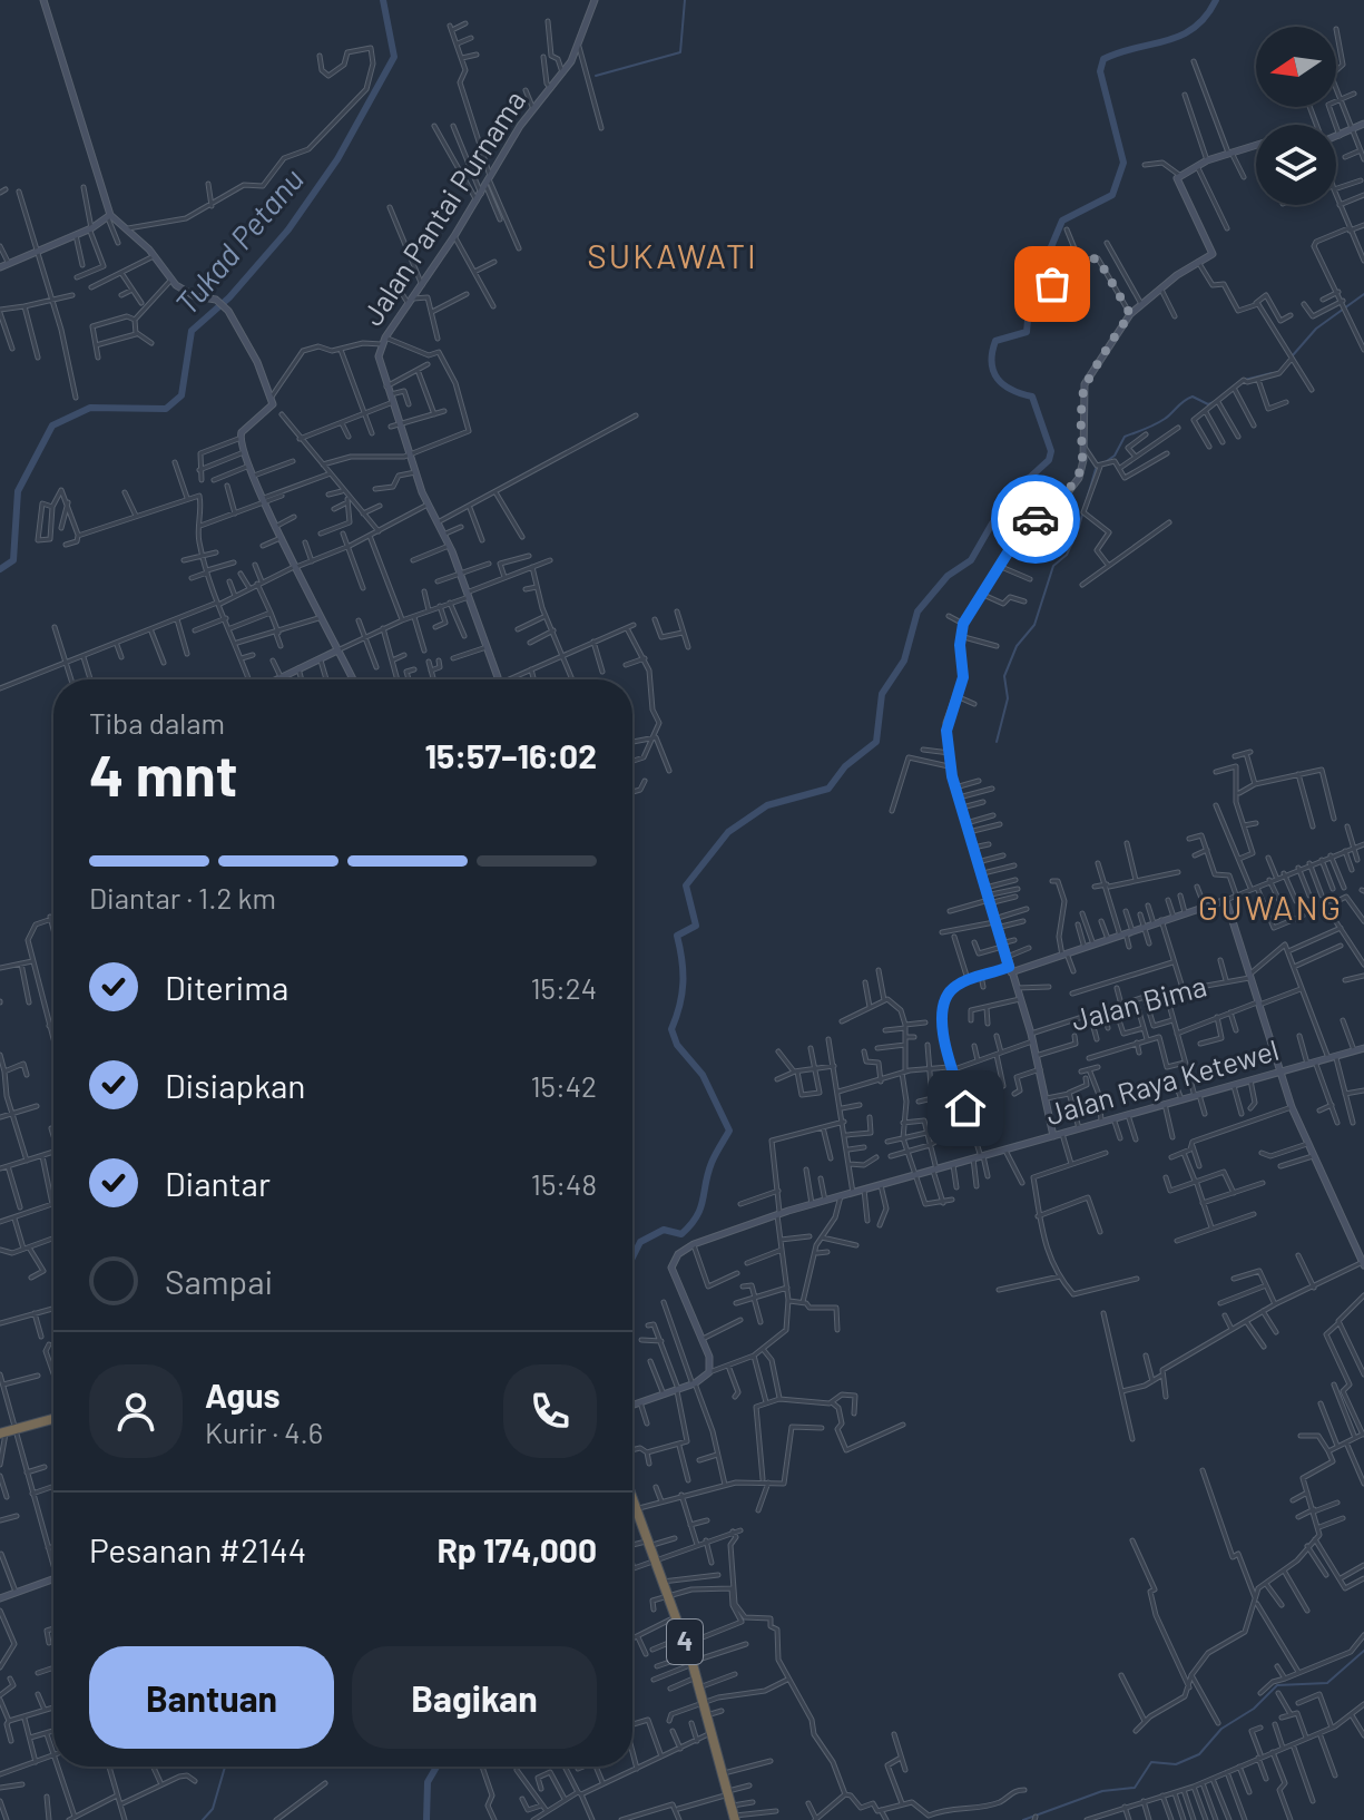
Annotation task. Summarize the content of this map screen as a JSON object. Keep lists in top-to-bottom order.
{
  "streets": {
    "highway": ["4"],
    "street": ["Jalan Pantai Purnama", "Jalan Bima", "Jalan Raya Ketewel"]
  },
  "districts": ["SUKAWATI", "GUWANG"],
  "water": ["Tukad Petanu"],
  "north": "left",
  "page": {
    "heading": ["4 mnt", "Tiba dalam", "15:57–16:02"],
    "panel": [
      "Agus",
      "Kurir · 4.6",
      "Pesanan #2144",
      "Rp 174,000"
    ],
    "bar": "Diantar · 1.2 km",
    "list": [
      ["Diterima", "15:24"],
      ["Disiapkan", "15:42"],
      ["Diantar", "15:48"],
      "Sampai"
    ],
    "buttons": ["Bantuan", "Bagikan"]
  }
}
